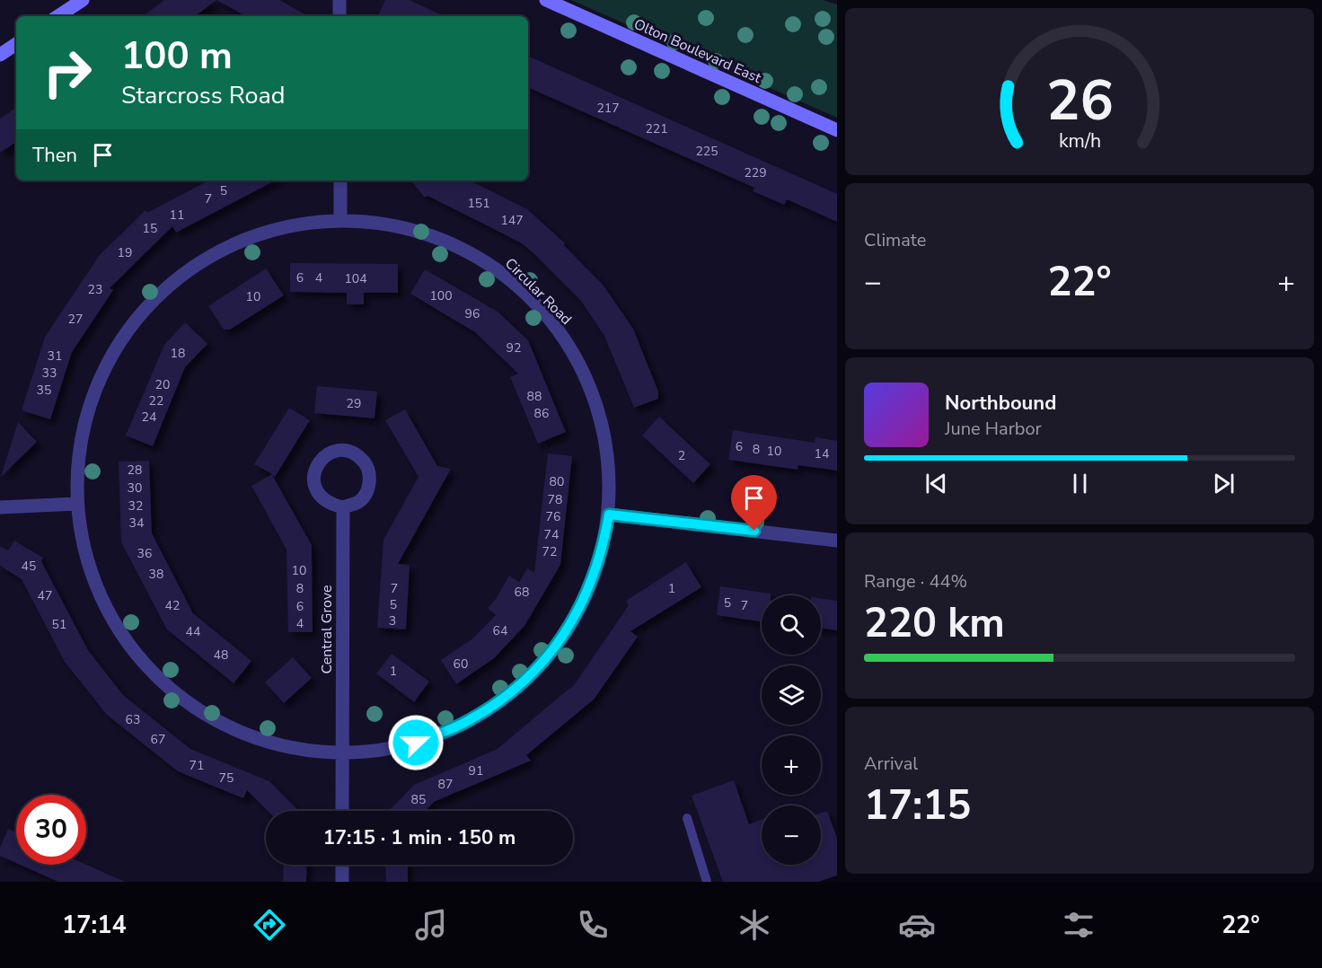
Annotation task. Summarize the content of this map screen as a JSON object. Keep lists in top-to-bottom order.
{
  "streets": {
    "main road": ["Olton Boulevard East"],
    "street": ["Circular Road", "Central Grove"]
  },
  "crossings": [
    ["Circular Road", "Central Grove"]
  ],
  "house_numbers": [
    "217",
    "221",
    "225",
    "229",
    "5",
    "7",
    "151",
    "11",
    "147",
    "15",
    "19",
    "6",
    "4",
    "104",
    "23",
    "100",
    "10",
    "96",
    "27",
    "92",
    "18",
    "31",
    "33",
    "20",
    "35",
    "88",
    "22",
    "29",
    "86",
    "24",
    "6",
    "8",
    "10",
    "14",
    "2",
    "28",
    "80",
    "30",
    "78",
    "32",
    "76",
    "34",
    "74",
    "72",
    "36",
    "45",
    "10",
    "38",
    "8",
    "7",
    "1",
    "68",
    "47",
    "5",
    "5",
    "42",
    "7",
    "6",
    "3",
    "4",
    "51",
    "64",
    "44",
    "48",
    "60",
    "1",
    "63",
    "67",
    "71",
    "91",
    "75",
    "87",
    "85"
  ],
  "page": {
    "turn": ["100 m", "Starcross Road"],
    "then": "Then",
    "tile": [
      "Climate",
      ["Range · 44%", "220 km"],
      ["Arrival", "17:15"]
    ],
    "heat": ["−", "22°", "+"],
    "song": ["Northbound", "June Harbor"],
    "map_buttons": ["+", "−"],
    "limit": "30",
    "trip": "17:15 · 1 min · 150 m",
    "tabs": ["17:14", "22°"],
    "gauge": ["26", "km/h"]
  }
}
